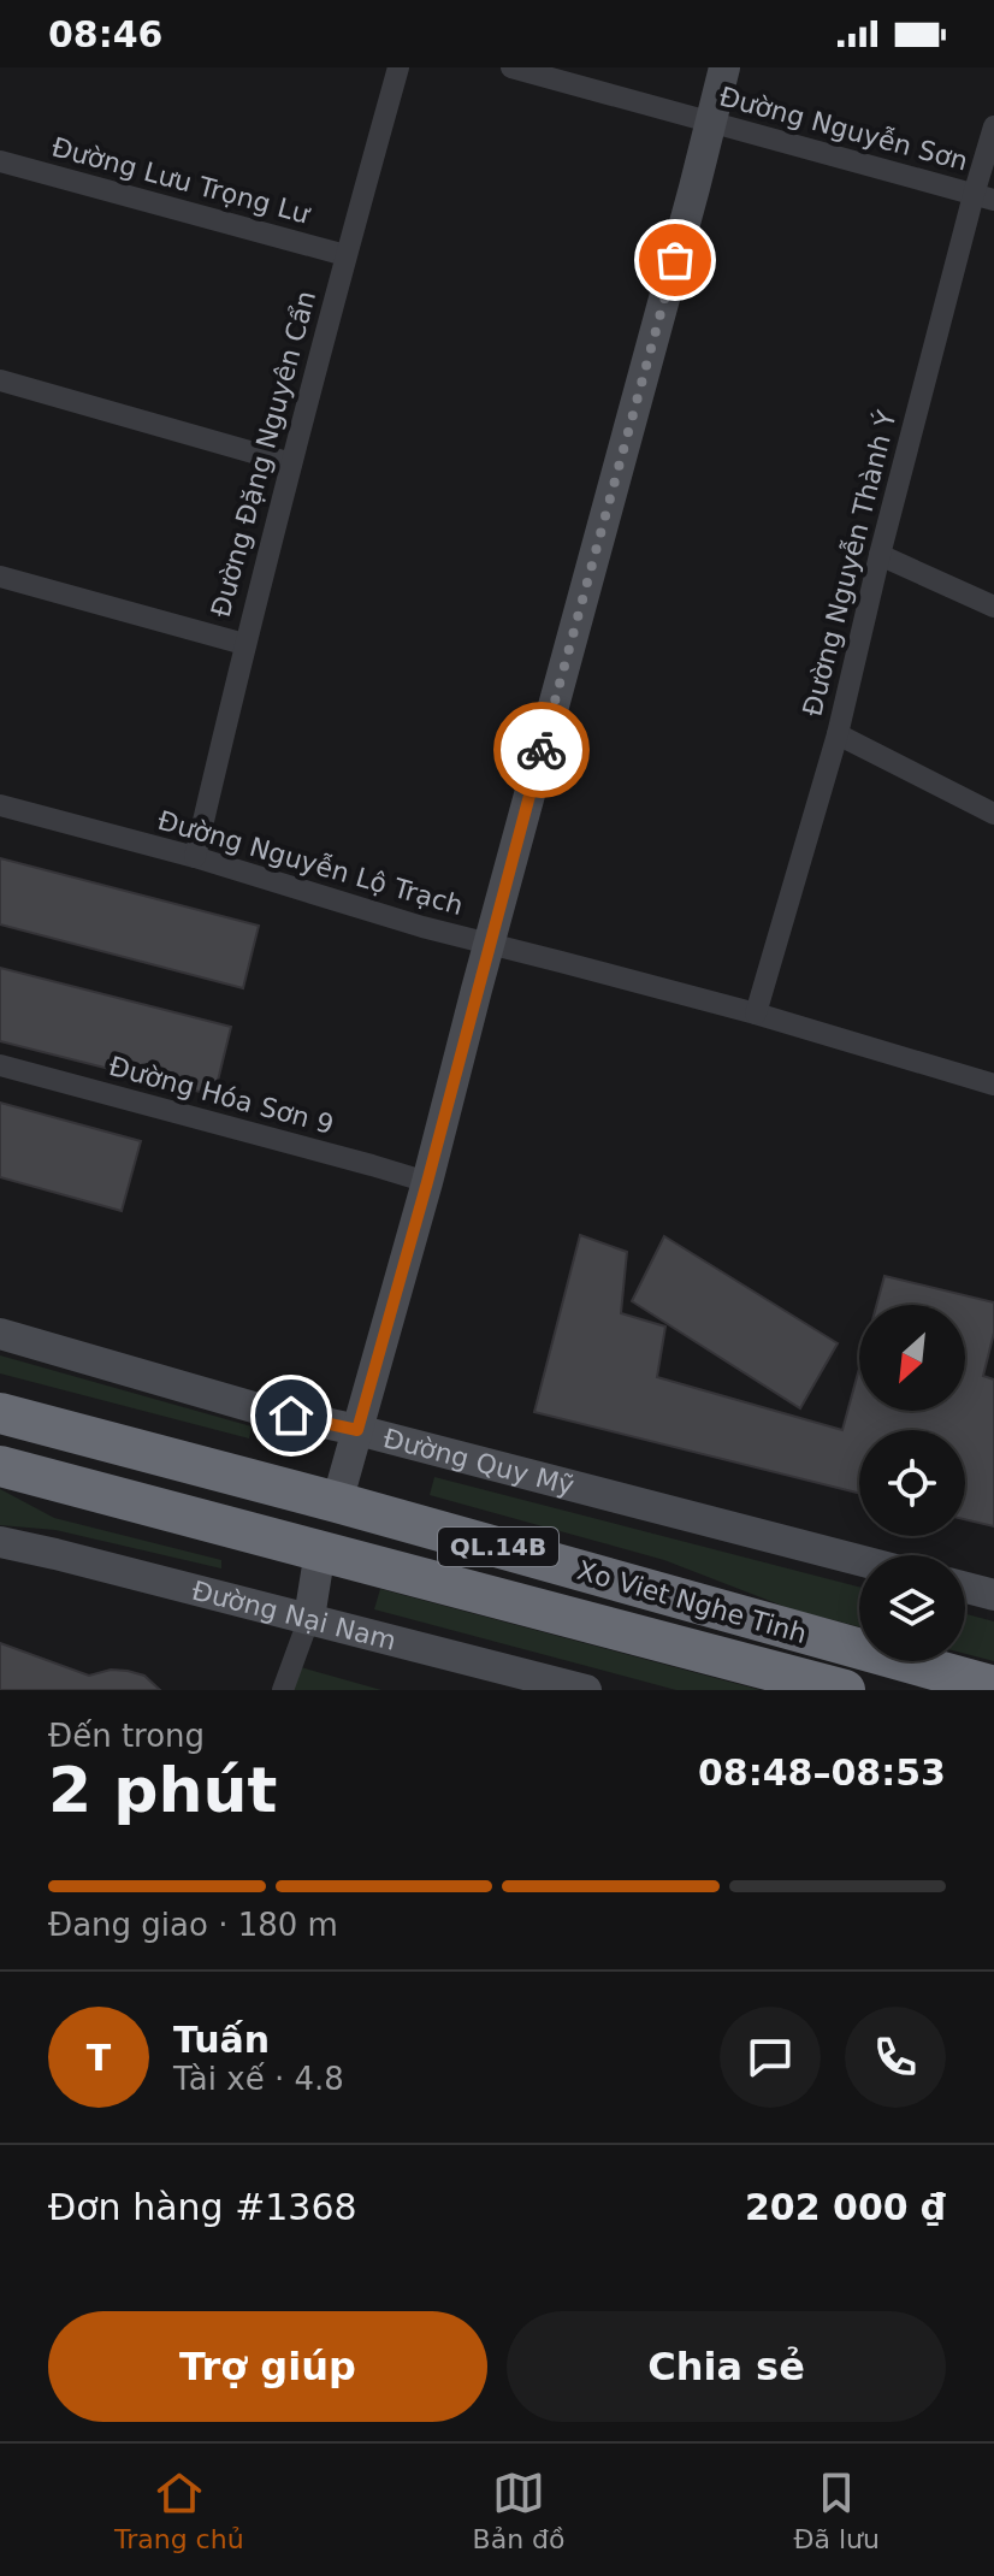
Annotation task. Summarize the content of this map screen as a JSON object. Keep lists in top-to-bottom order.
{
  "streets": {
    "highway": ["QL.14B", "Xo Viet Nghe Tinh"],
    "street": [
      "Đường Nguyễn Sơn",
      "Đường Lưu Trọng Lư",
      "Đường Đặng Nguyên Cẩn",
      "Đường Nguyễn Thành Ý",
      "Đường Nguyễn Lộ Trạch",
      "Đường Hóa Sơn 9",
      "Đường Quy Mỹ",
      "Đường Nại Nam"
    ]
  },
  "crossings": [
    ["Đường Nguyễn Sơn", "Đường Nguyễn Thành Ý"],
    ["Đường Lưu Trọng Lư", "Đường Đặng Nguyên Cẩn"],
    ["Đường Đặng Nguyên Cẩn", "Đường Nguyễn Lộ Trạch"],
    ["Đường Nguyễn Thành Ý", "Đường Nguyễn Lộ Trạch"]
  ],
  "north": "bottom left",
  "page": {
    "status": "08:46",
    "heading": ["2 phút", "Đến trong", "08:48–08:53"],
    "panel": [
      "Tuấn",
      "Tài xế · 4.8",
      "Đơn hàng #1368",
      "202 000 ₫"
    ],
    "bar": "Đang giao · 180 m",
    "round": "T",
    "buttons": ["Trợ giúp", "Chia sẻ"],
    "tabs": ["Trang chủ", "Bản đồ", "Đã lưu"]
  }
}
